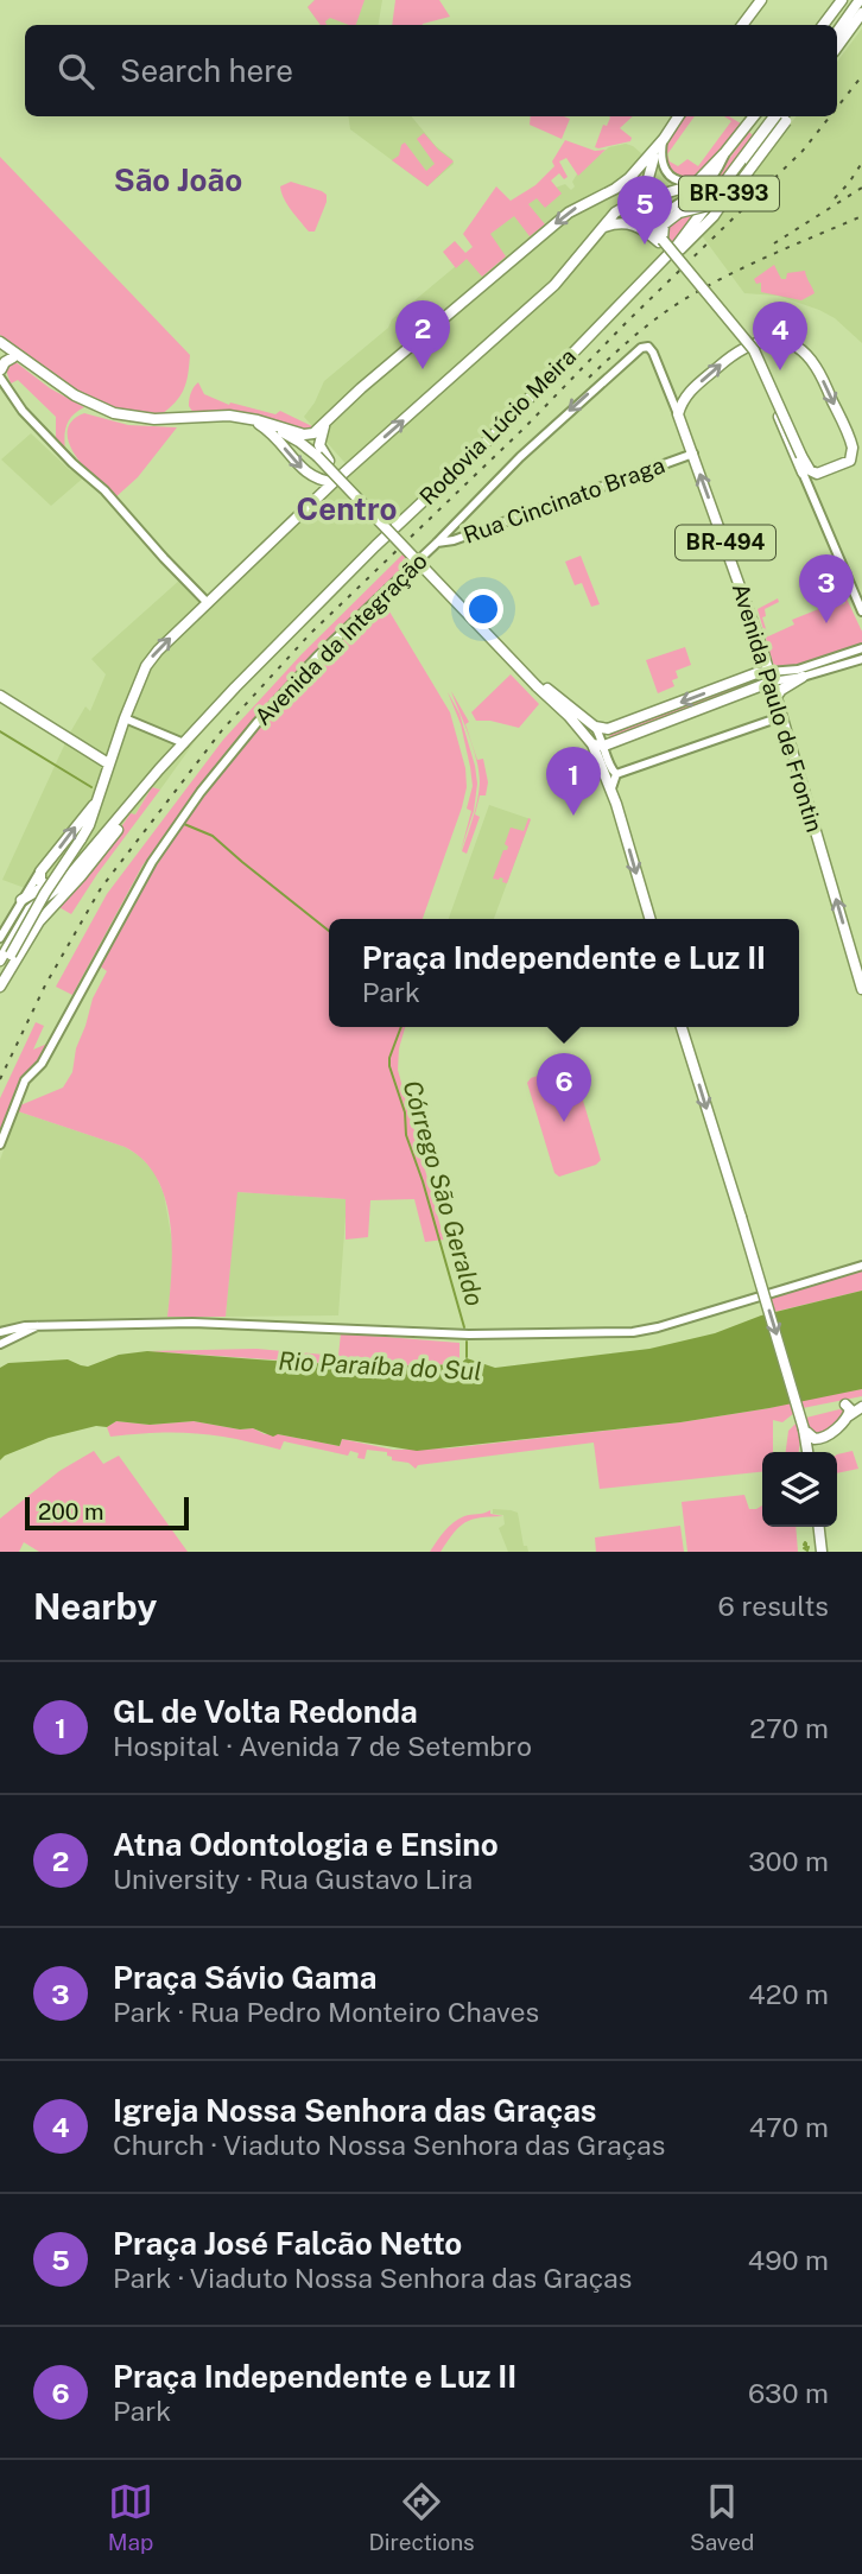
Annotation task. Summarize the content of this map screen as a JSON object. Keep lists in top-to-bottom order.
{
  "streets": {
    "main road": [
      "BR-393",
      "Rodovia Lúcio Meira",
      "BR-494",
      "Avenida Paulo de Frontin"
    ],
    "street": ["Rua Cincinato Braga", "Avenida da Integração"]
  },
  "crossings": [
    ["Rua Cincinato Braga", "Avenida da Integração"],
    ["Rua Cincinato Braga", "Avenida Paulo de Frontin"],
    ["Avenida da Integração", "Avenida Paulo de Frontin"]
  ],
  "one_way": ["Avenida Paulo de Frontin"],
  "districts": ["São João", "Centro"],
  "water": ["Córrego São Geraldo", "Rio Paraíba do Sul"],
  "scale_bar": "200 m",
  "page": {
    "search": "Search here",
    "pins": [
      "5",
      "2",
      "4",
      "3",
      "1",
      "6"
    ],
    "popup": ["Praça Independente e Luz II", "Park"],
    "scale": "200 m",
    "heading": ["Nearby", "6 results"],
    "list": [
      {
        "mark": "1",
        "name": "GL de Volta Redonda",
        "note": "Hospital · Avenida 7 de Setembro",
        "value": "270 m"
      },
      {
        "mark": "2",
        "name": "Atna Odontologia e Ensino",
        "note": "University · Rua Gustavo Lira",
        "value": "300 m"
      },
      {
        "mark": "3",
        "name": "Praça Sávio Gama",
        "note": "Park · Rua Pedro Monteiro Chaves",
        "value": "420 m"
      },
      {
        "mark": "4",
        "name": "Igreja Nossa Senhora das Graças",
        "note": "Church · Viaduto Nossa Senhora das Graças",
        "value": "470 m"
      },
      {
        "mark": "5",
        "name": "Praça José Falcão Netto",
        "note": "Park · Viaduto Nossa Senhora das Graças",
        "value": "490 m"
      },
      {
        "mark": "6",
        "name": "Praça Independente e Luz II",
        "note": "Park",
        "value": "630 m"
      }
    ],
    "nav": ["Map", "Directions", "Saved"]
  }
}
